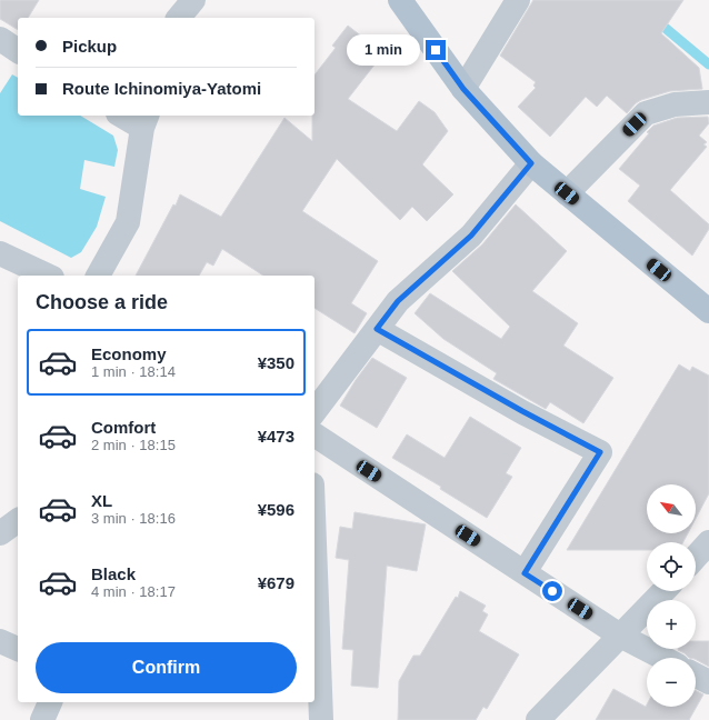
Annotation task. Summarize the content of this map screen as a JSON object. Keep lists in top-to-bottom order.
{
  "north": "top left",
  "page": {
    "banner": ["Pickup", "Route Ichinomiya-Yatomi"],
    "bubble": "1 min",
    "heading": "Choose a ride",
    "list": [
      {
        "name": "Economy",
        "note": "1 min · 18:14",
        "value": "¥350"
      },
      {
        "name": "Comfort",
        "note": "2 min · 18:15",
        "value": "¥473"
      },
      {
        "name": "XL",
        "note": "3 min · 18:16",
        "value": "¥596"
      },
      {
        "name": "Black",
        "note": "4 min · 18:17",
        "value": "¥679"
      }
    ],
    "map_buttons": ["+", "−"],
    "buttons": "Confirm"
  }
}
